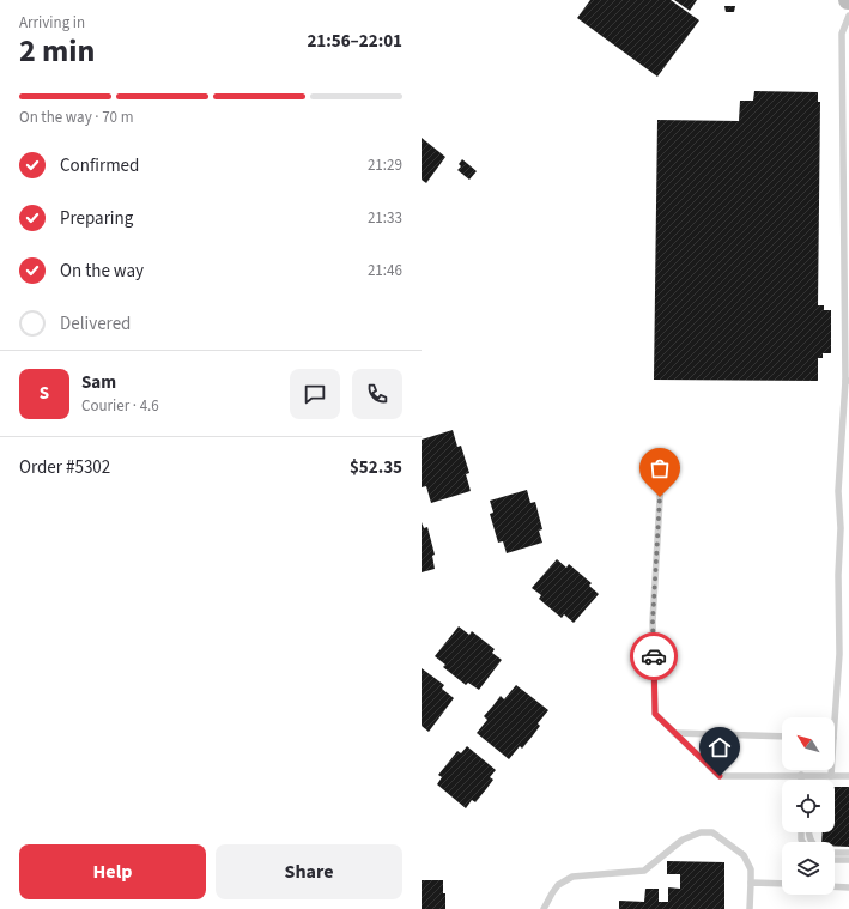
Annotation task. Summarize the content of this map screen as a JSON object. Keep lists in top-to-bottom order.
{
  "north": "top left",
  "page": {
    "heading": ["2 min", "Arriving in", "21:56–22:01"],
    "panel": [
      "Sam",
      "Courier · 4.6",
      "Order #5302",
      "$52.35"
    ],
    "bar": "On the way · 70 m",
    "list": [
      ["Confirmed", "21:29"],
      ["Preparing", "21:33"],
      ["On the way", "21:46"],
      "Delivered"
    ],
    "round": "S",
    "buttons": ["Help", "Share"]
  }
}
